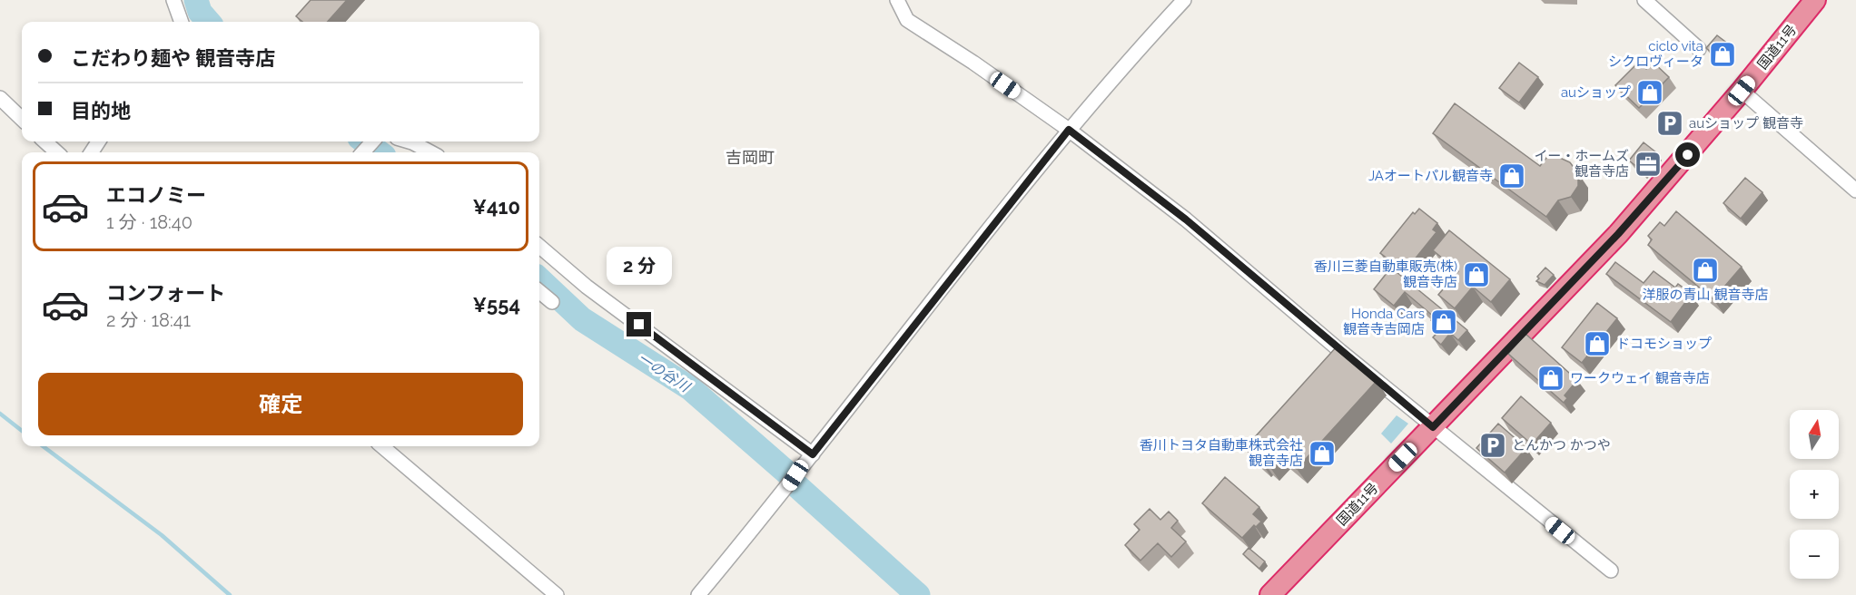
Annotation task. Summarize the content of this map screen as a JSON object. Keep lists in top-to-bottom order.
{
  "streets": {
    "highway": ["国道11号"]
  },
  "districts": ["吉岡町"],
  "water": ["一の谷川"],
  "places": {
    "shop": [
      "ciclo vita シクロヴィータ",
      "auショップ",
      "JAオートパル観音寺",
      "洋服の青山 観音寺店",
      "香川三菱自動車販売(株) 観音寺店",
      "Honda Cars 観音寺吉岡店",
      "ドコモショップ",
      "ワークウェイ 観音寺店",
      "香川トヨタ自動車株式会社 観音寺店"
    ],
    "parking": ["auショップ 観音寺", "とんかつ かつや"],
    "office": ["イー・ホームズ 観音寺店"]
  },
  "north": "top",
  "page": {
    "banner": ["こだわり麺や 観音寺店", "目的地"],
    "list": [
      {
        "name": "エコノミー",
        "note": "1 分 · 18:40",
        "value": "¥410"
      },
      {
        "name": "コンフォート",
        "note": "2 分 · 18:41",
        "value": "¥554"
      }
    ],
    "bubble": "2 分",
    "buttons": "確定",
    "map_buttons": ["+", "−"]
  }
}
